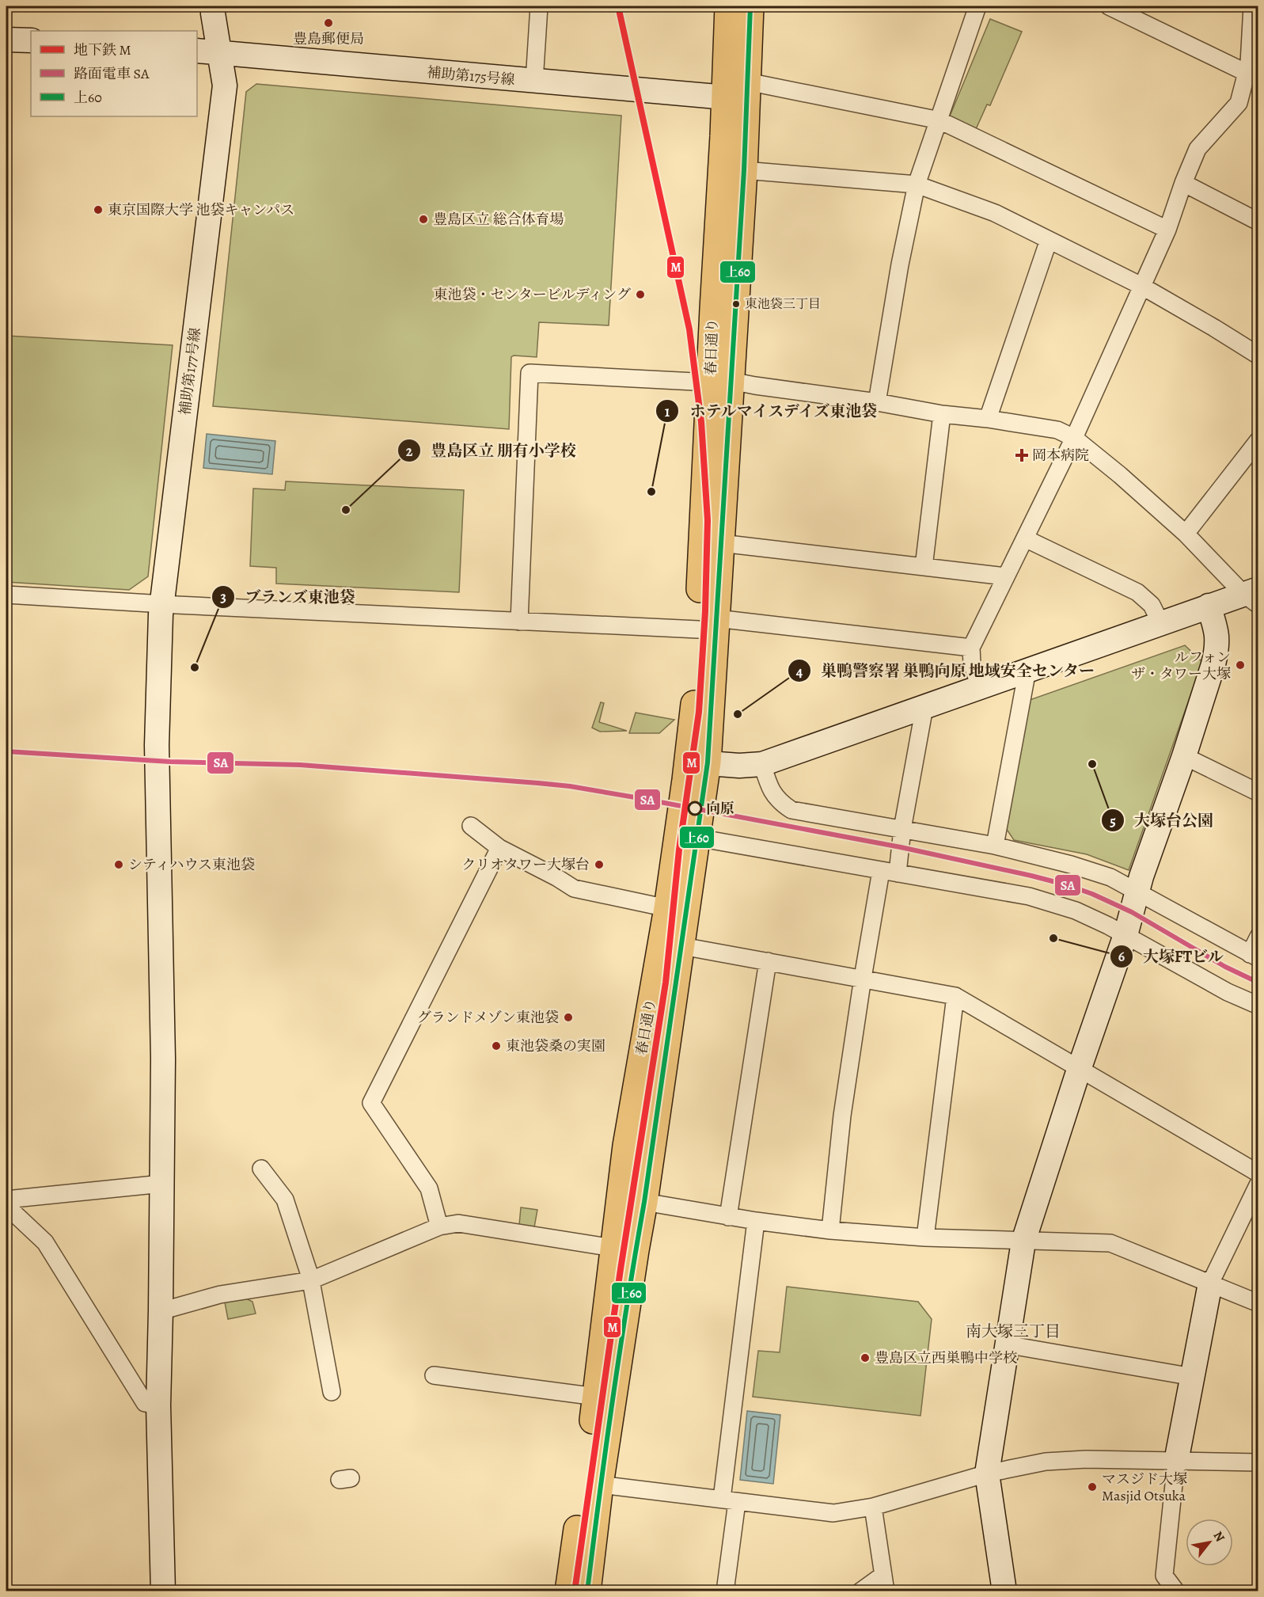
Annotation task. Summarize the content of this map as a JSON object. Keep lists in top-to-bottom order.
{
  "streets": {
    "highway": ["春日通り"],
    "street": ["補助第175号線", "補助第177号線"]
  },
  "crossings": [
    ["補助第175号線", "春日通り"],
    ["補助第175号線", "補助第177号線"]
  ],
  "districts": ["南大塚三丁目"],
  "places": {
    "other": [
      "豊島郵便局",
      "東京国際大学 池袋キャンパス",
      "豊島区立 総合体育場",
      "東池袋・センタービルディング",
      "東池袋三丁目",
      "ホテルマイスデイズ東池袋",
      "豊島区立 朋有小学校",
      "ルフォン ザ・タワー大塚",
      "ブランズ東池袋",
      "巣鴨警察署 巣鴨向原 地域安全センター",
      "大塚台公園",
      "向原",
      "シティハウス東池袋",
      "クリオタワー大塚台",
      "大塚FTビル",
      "グランドメゾン東池袋",
      "東池袋桑の実園",
      "豊島区立西巣鴨中学校",
      "マスジド大塚 Masjid Otsuka"
    ],
    "health": ["岡本病院"]
  },
  "lines": ["metro line M", "transit line 上60", "tram line SA"],
  "legend": ["地下鉄 M", "路面電車 SA", "上60"],
  "north": "top right"
}
